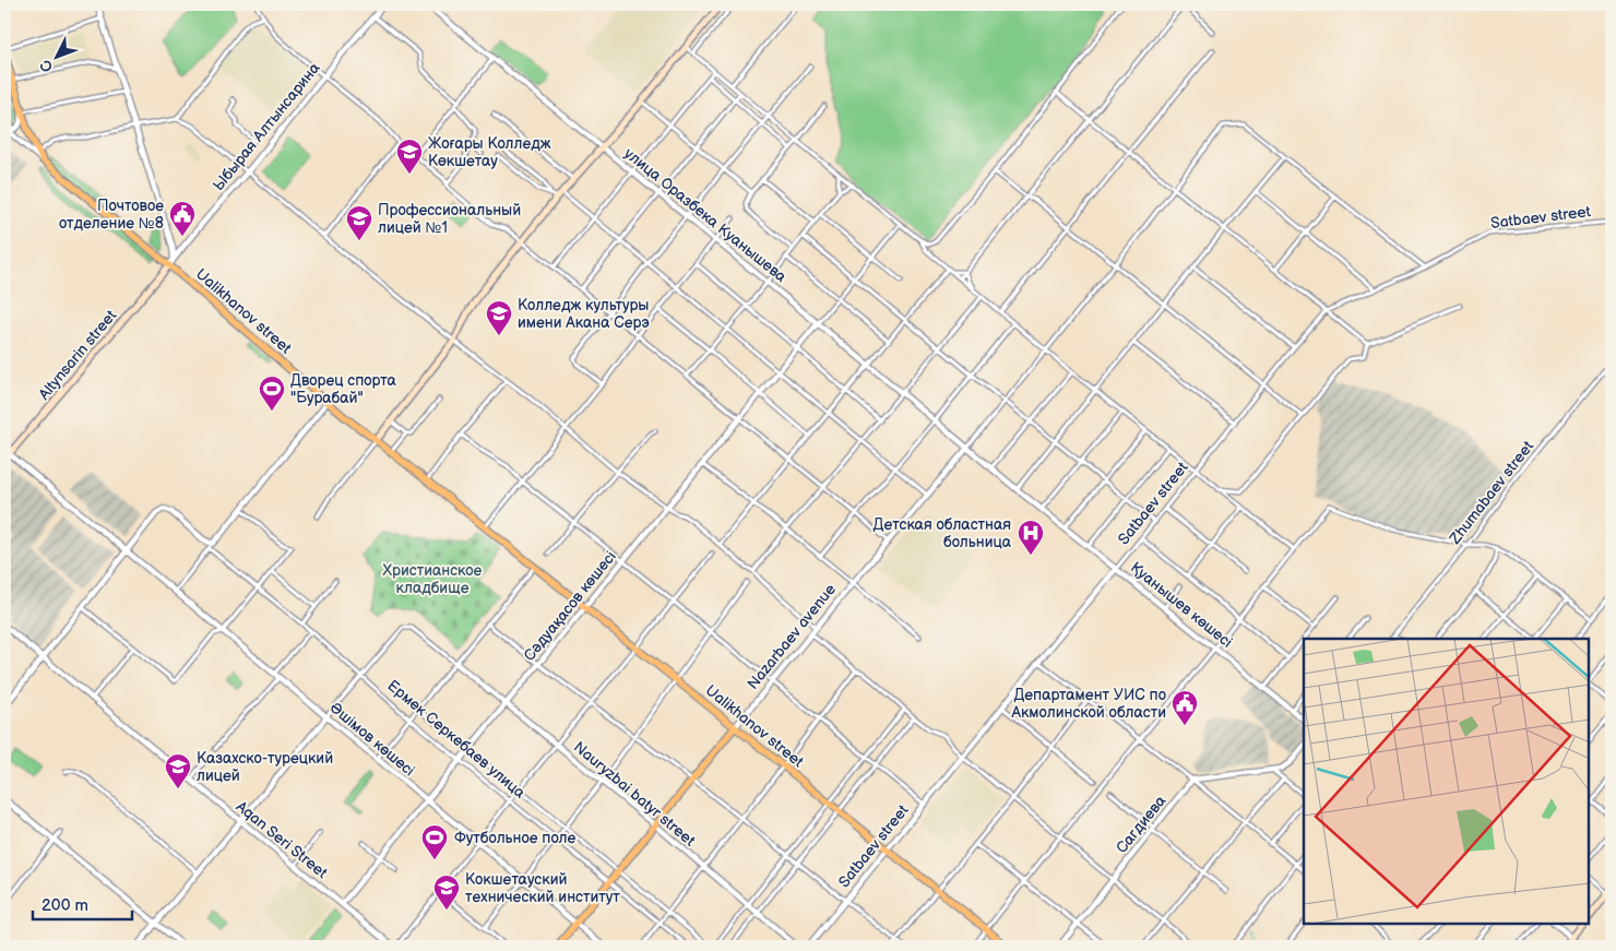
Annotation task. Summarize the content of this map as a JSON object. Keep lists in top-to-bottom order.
{
  "streets": {
    "main road": ["Ualikhanov street", "Altynsarin street", "Nazarbaev avenue"],
    "street": [
      "Ыбырая Алтынсарина",
      "улица Оразбека Куанышева",
      "Satbaev street",
      "Zhumabaev street",
      "Қуанышев көшесі",
      "Сәдуақасов көшесі",
      "Әшімов көшесі",
      "Ермек Серкебаев улица",
      "Nauryzbai batyr street",
      "Сагдиева",
      "Aqan Seri Street"
    ]
  },
  "crossings": [
    ["Ыбырая Алтынсарина", "Ualikhanov street"],
    ["Ыбырая Алтынсарина", "Altynsarin street"],
    ["улица Оразбека Куанышева", "Қуанышев көшесі"],
    ["улица Оразбека Куанышева", "Сәдуақасов көшесі"],
    ["улица Оразбека Куанышева", "Nazarbaev avenue"],
    ["Satbaev street", "Ualikhanov street"],
    ["Satbaev street", "Қуанышев көшесі"],
    ["Ualikhanov street", "Altynsarin street"],
    ["Ualikhanov street", "Сәдуақасов көшесі"],
    ["Ualikhanov street", "Nazarbaev avenue"],
    ["Altynsarin street", "Әшімов көшесі"],
    ["Қуанышев көшесі", "Nazarbaev avenue"],
    ["Сәдуақасов көшесі", "Әшімов көшесі"],
    ["Сәдуақасов көшесі", "Ермек Серкебаев улица"],
    ["Сәдуақасов көшесі", "Nauryzbai batyr street"],
    ["Сәдуақасов көшесі", "Aqan Seri Street"],
    ["Nazarbaev avenue", "Әшімов көшесі"],
    ["Nazarbaev avenue", "Ермек Серкебаев улица"],
    ["Nazarbaev avenue", "Nauryzbai batyr street"],
    ["Әшімов көшесі", "Ермек Серкебаев улица"]
  ],
  "parks": ["Христианское кладбище"],
  "places": {
    "school or university": [
      "Жоғары Колледж Көкшетау",
      "Профессиональный лицей №1",
      "Колледж культуры имени Акана Серэ",
      "Казахско-турецкий лицей",
      "Кокшетауский технический институт"
    ],
    "public building": ["Почтовое отделение №8", "Департамент УИС по Акмолинской области"],
    "sports": ["Дворец спорта \"Бурабай\"", "Футбольное поле"],
    "hospital": ["Детская областная больница"]
  },
  "scale_bar": "200 m",
  "north": "bottom left"
}
